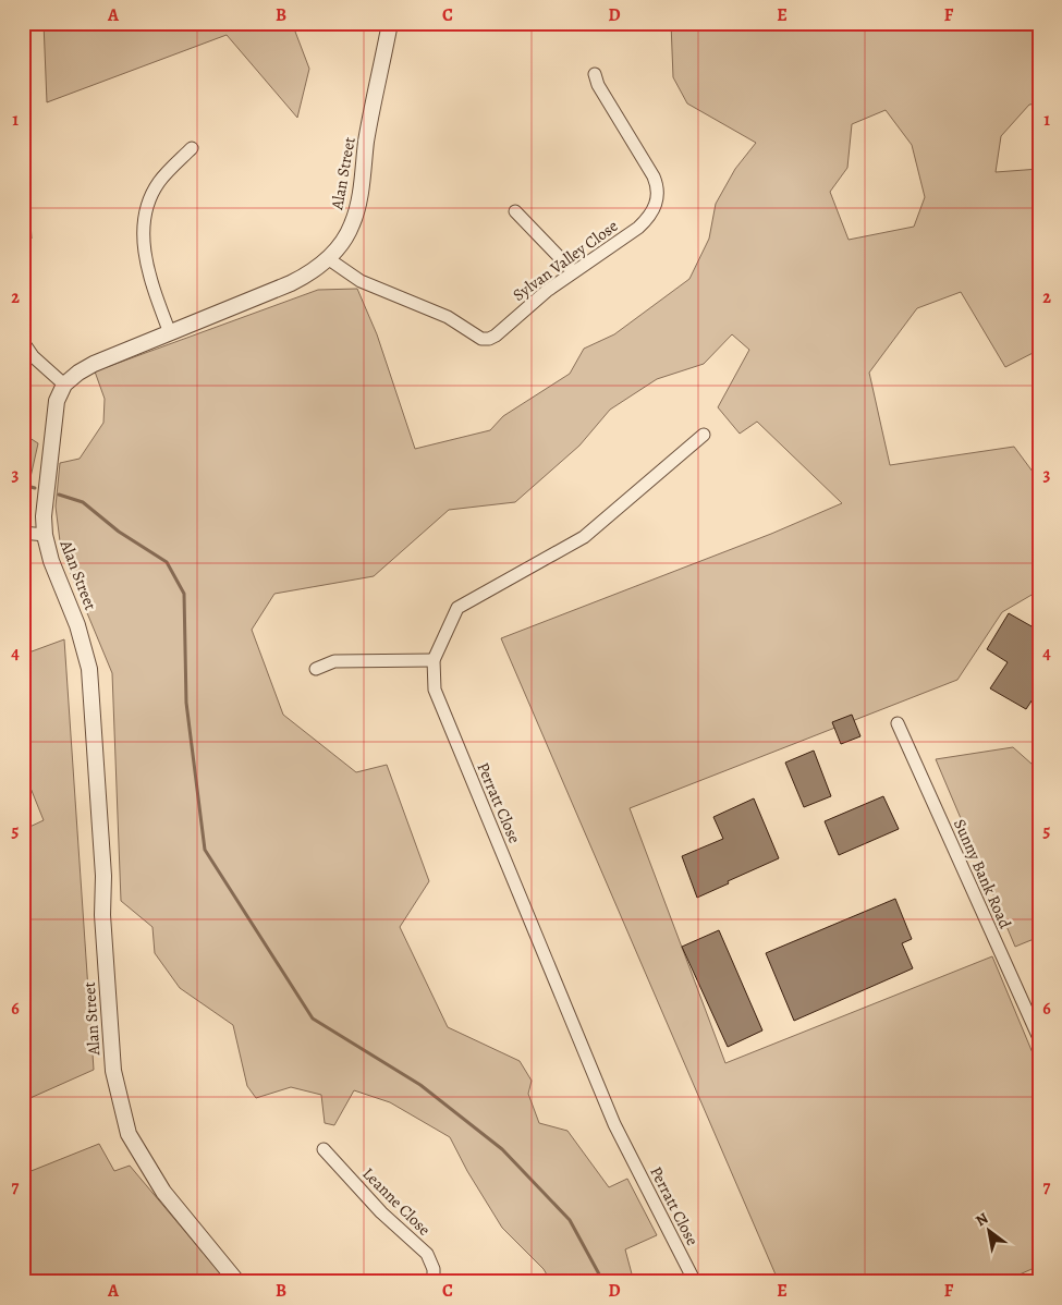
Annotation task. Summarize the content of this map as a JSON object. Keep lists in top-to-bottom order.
{
  "streets": {
    "street": [
      "Alan Street",
      "Sylvan Valley Close",
      "Perratt Close",
      "Sunny Bank Road",
      "Leanne Close"
    ]
  },
  "crossings": [
    ["Alan Street", "Sylvan Valley Close"]
  ],
  "north": "top left",
  "grid": {
    "columns": [
      "A",
      "B",
      "C",
      "D",
      "E",
      "F"
    ],
    "rows": [
      "1",
      "2",
      "3",
      "4",
      "5",
      "6",
      "7"
    ]
  }
}
